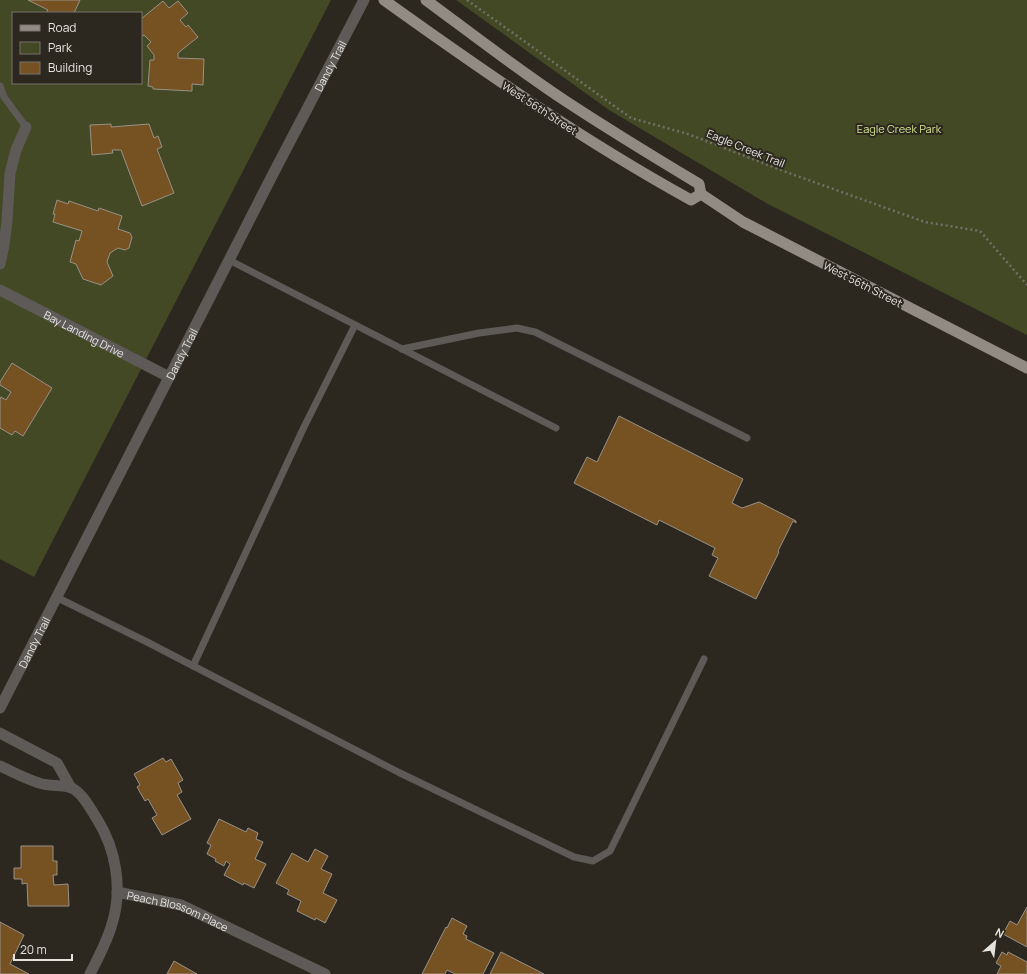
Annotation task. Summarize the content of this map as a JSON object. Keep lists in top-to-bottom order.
{
  "streets": {
    "main road": ["West 56th Street"],
    "street": ["Dandy Trail", "Bay Landing Drive", "Peach Blossom Place"],
    "path": ["Eagle Creek Trail"]
  },
  "crossings": [
    ["Dandy Trail", "Bay Landing Drive"]
  ],
  "parks": ["Eagle Creek Park"],
  "legend": ["Road", "Park", "Building"],
  "scale_bar": "20 m",
  "north": "top right"
}
